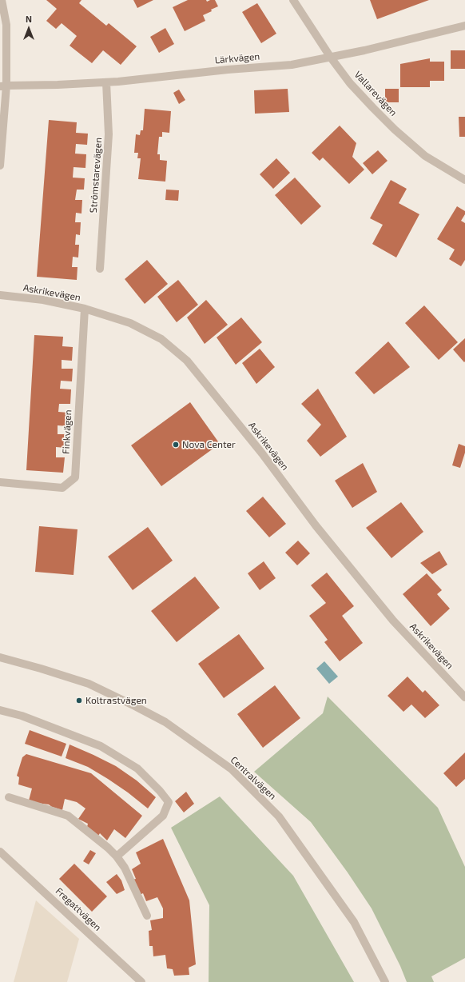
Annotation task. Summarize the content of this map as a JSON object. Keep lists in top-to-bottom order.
{
  "streets": {
    "street": [
      "Lärkvägen",
      "Vallarevägen",
      "Strömstarevägen",
      "Askrikevägen",
      "Finkvägen",
      "Centralvägen",
      "Fregattvägen"
    ]
  },
  "crossings": [
    ["Lärkvägen", "Vallarevägen"],
    ["Lärkvägen", "Strömstarevägen"],
    ["Askrikevägen", "Finkvägen"]
  ],
  "places": ["Nova Center", "Koltrastvägen"],
  "north": "top"
}
